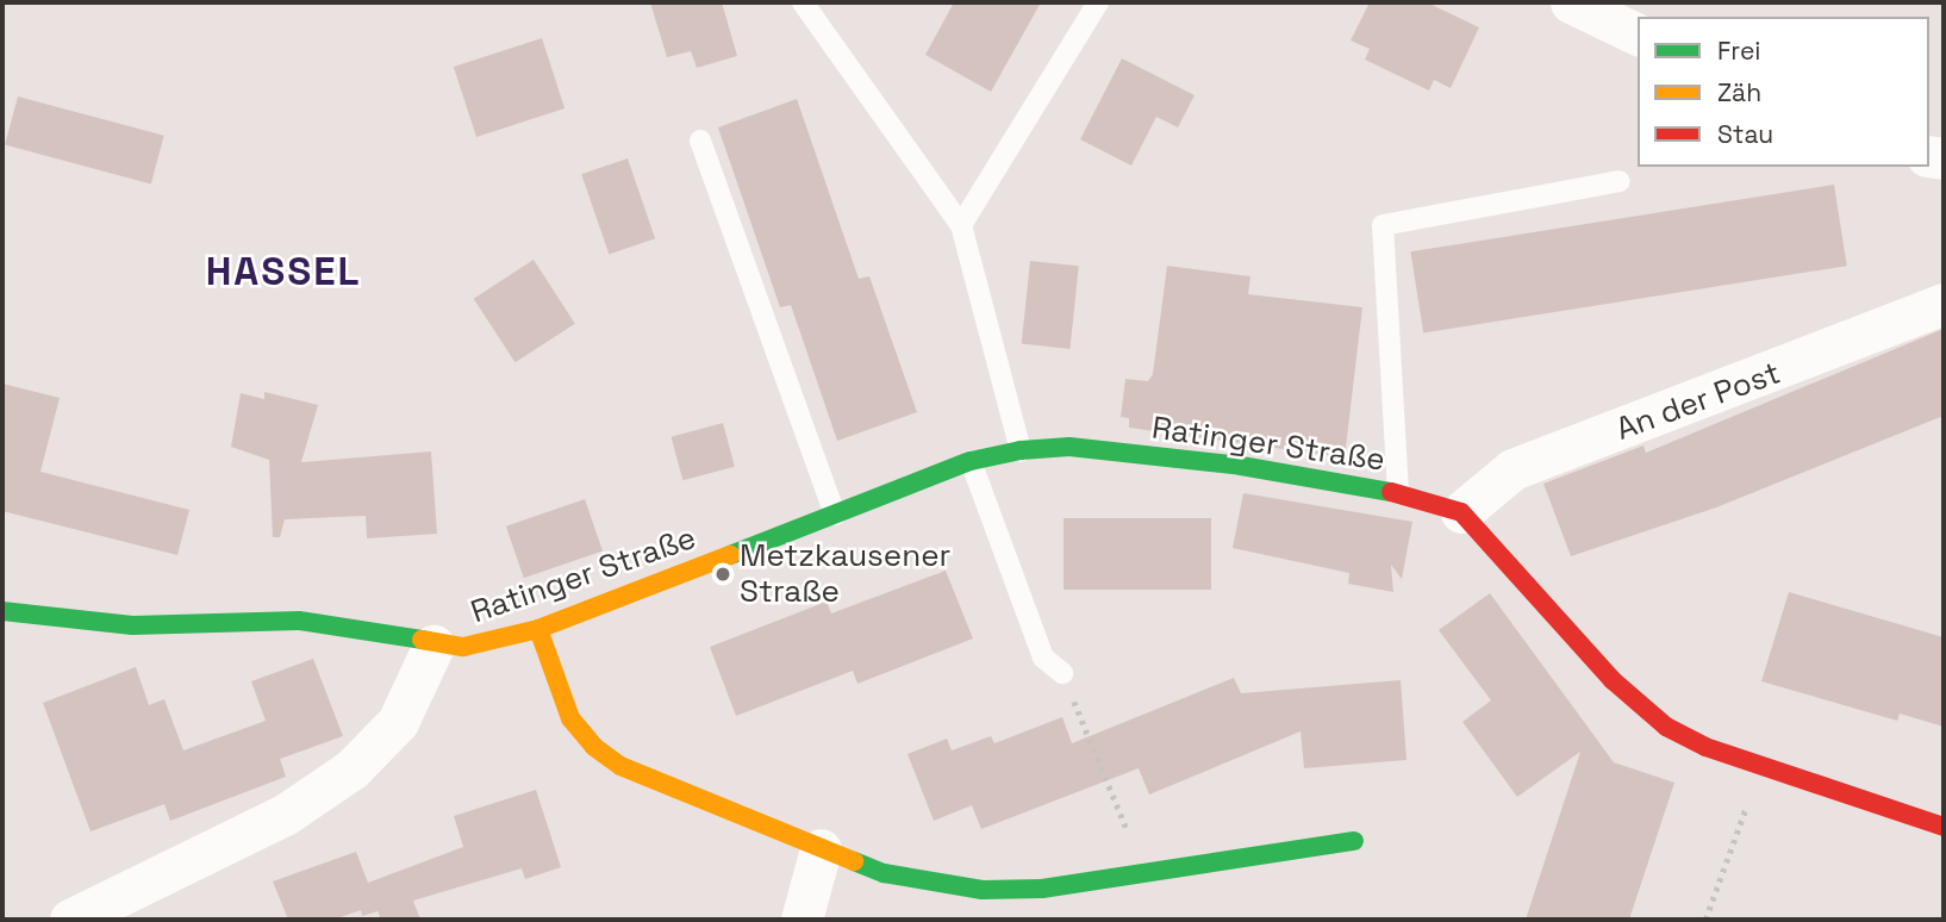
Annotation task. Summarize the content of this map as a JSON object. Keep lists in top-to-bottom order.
{
  "streets": {
    "street": ["An der Post", "Ratinger Straße"]
  },
  "crossings": [
    ["An der Post", "Ratinger Straße"]
  ],
  "districts": ["HASSEL"],
  "places": ["Metzkausener Straße"],
  "legend": ["Frei", "Zäh", "Stau"]
}
